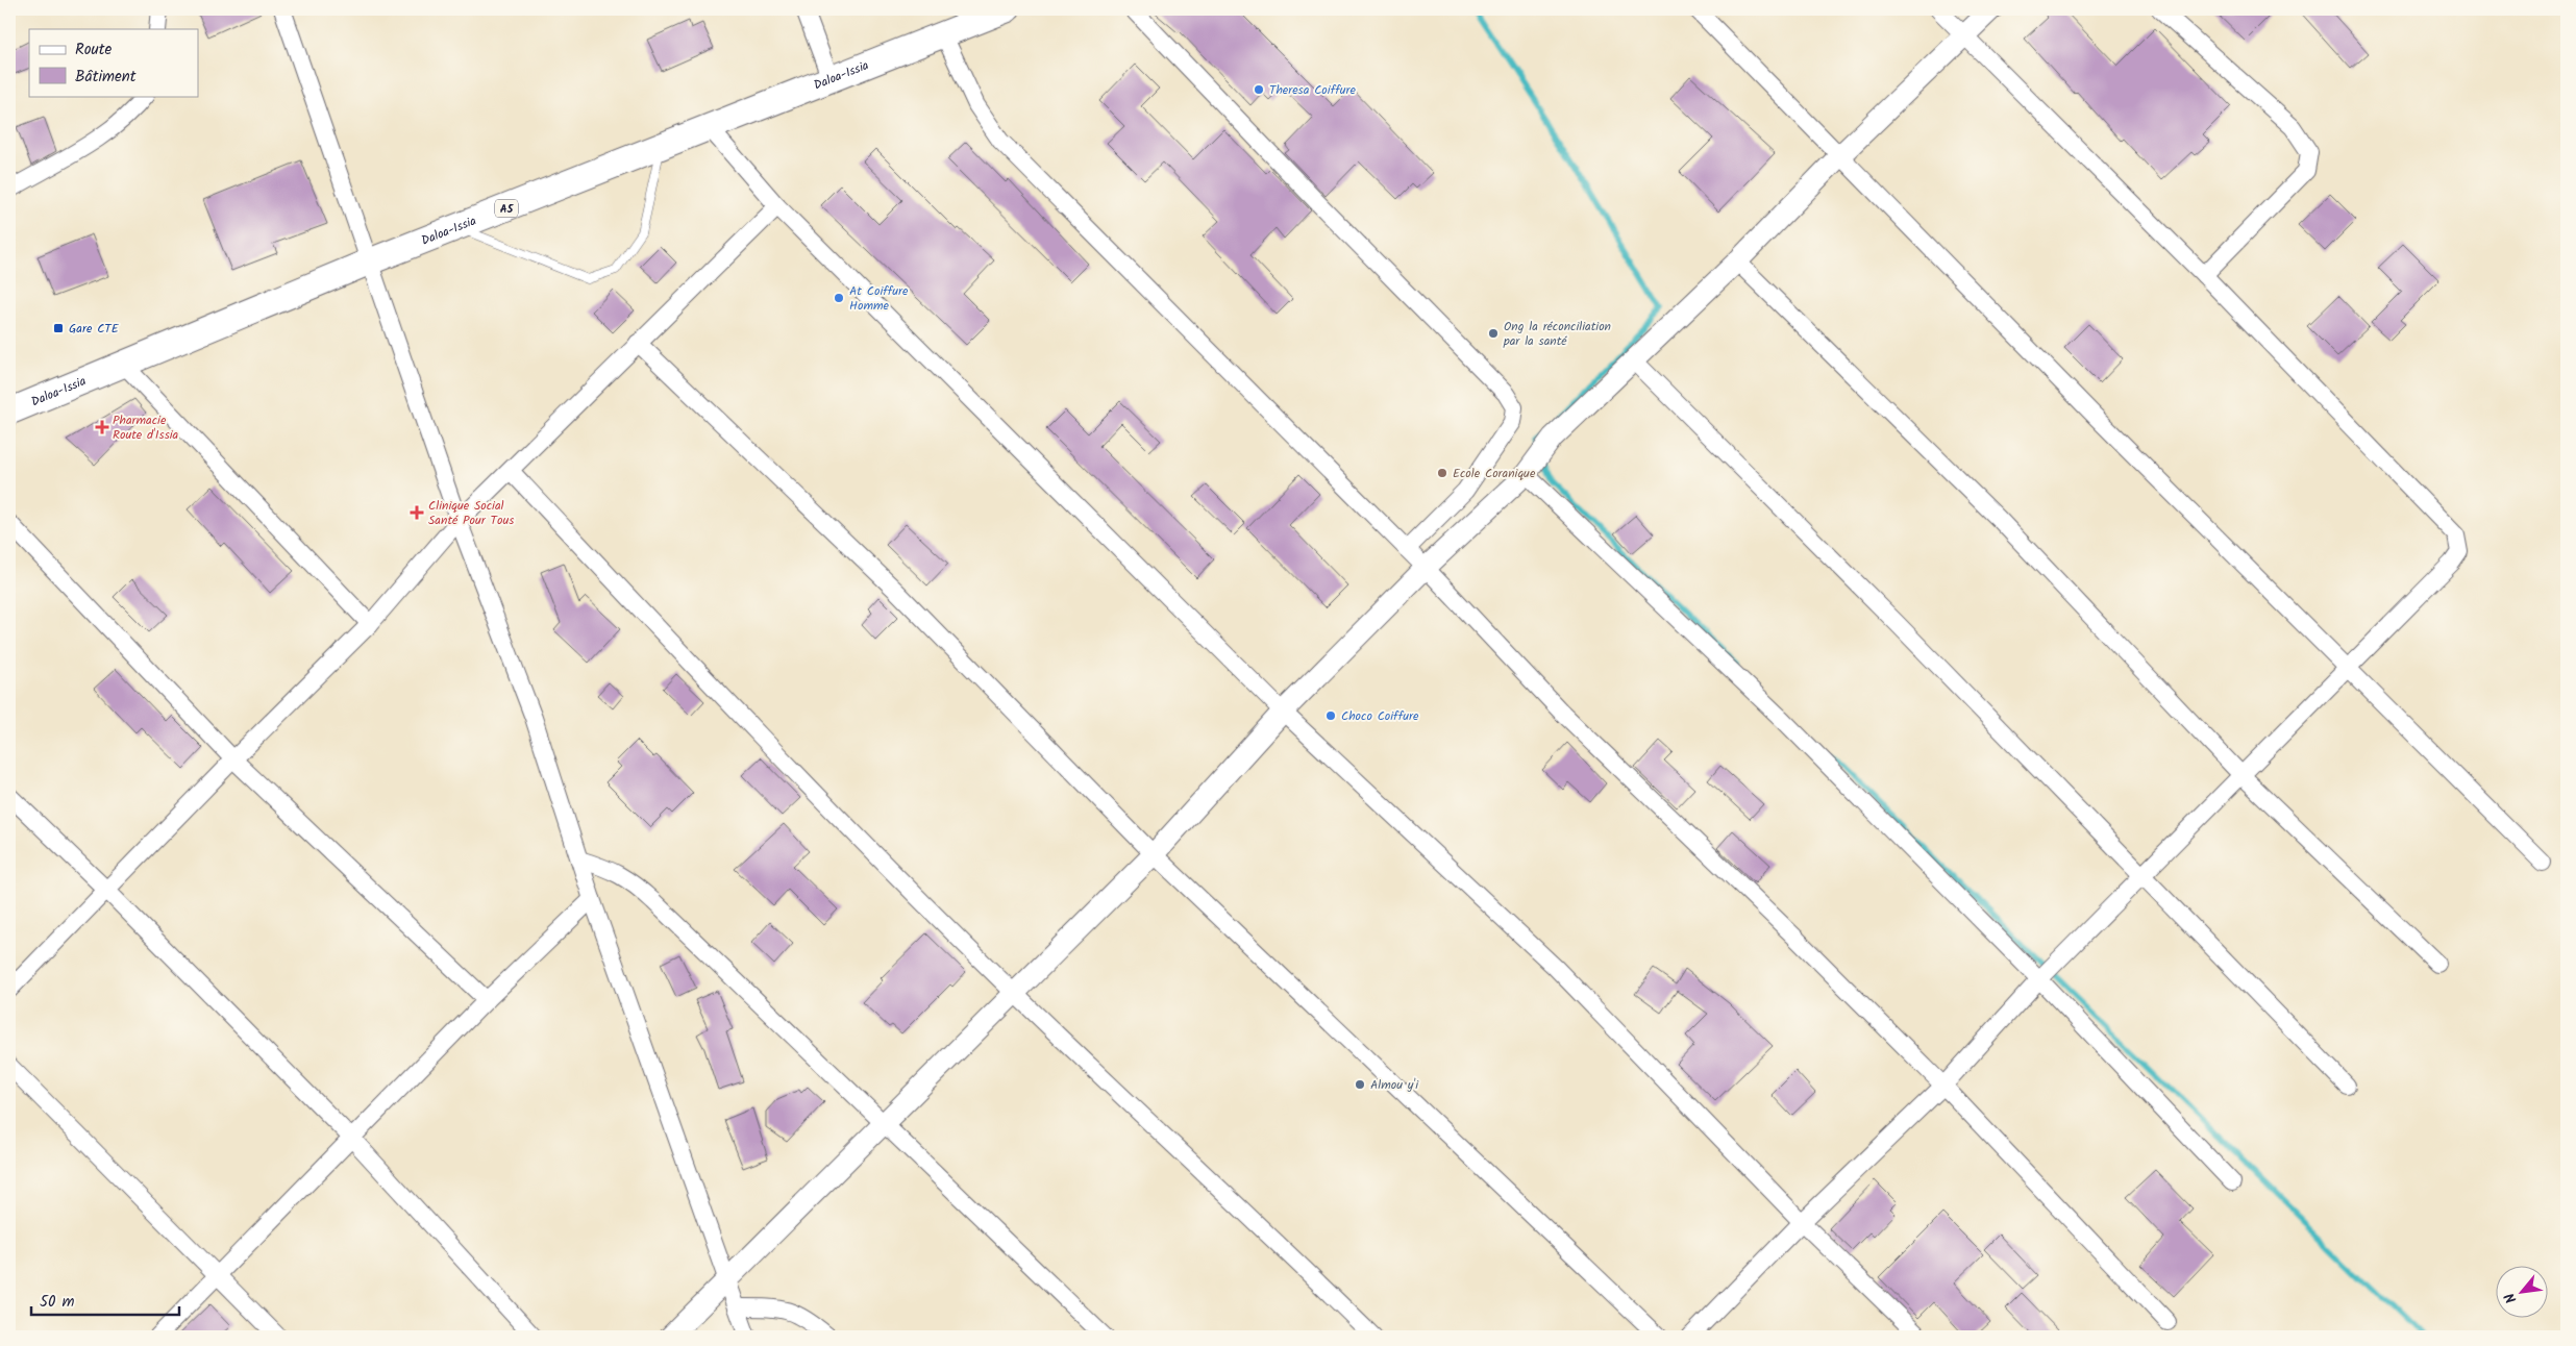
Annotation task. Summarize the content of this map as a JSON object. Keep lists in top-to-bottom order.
{
  "streets": {
    "main road": ["Daloa-Issia", "A5"]
  },
  "places": {
    "other": [
      "Theresa Coiffure",
      "At Coiffure Homme",
      "Ong la réconciliation par la santé",
      "Ecole Coranique",
      "Choco Coiffure",
      "Almou y'i"
    ],
    "transit": ["Gare CTE"],
    "health": ["Pharmacie Route d'Issia", "Clinique Social Santé Pour Tous"]
  },
  "legend": ["Route", "Bâtiment"],
  "scale_bar": "50 m",
  "north": "bottom left"
}
